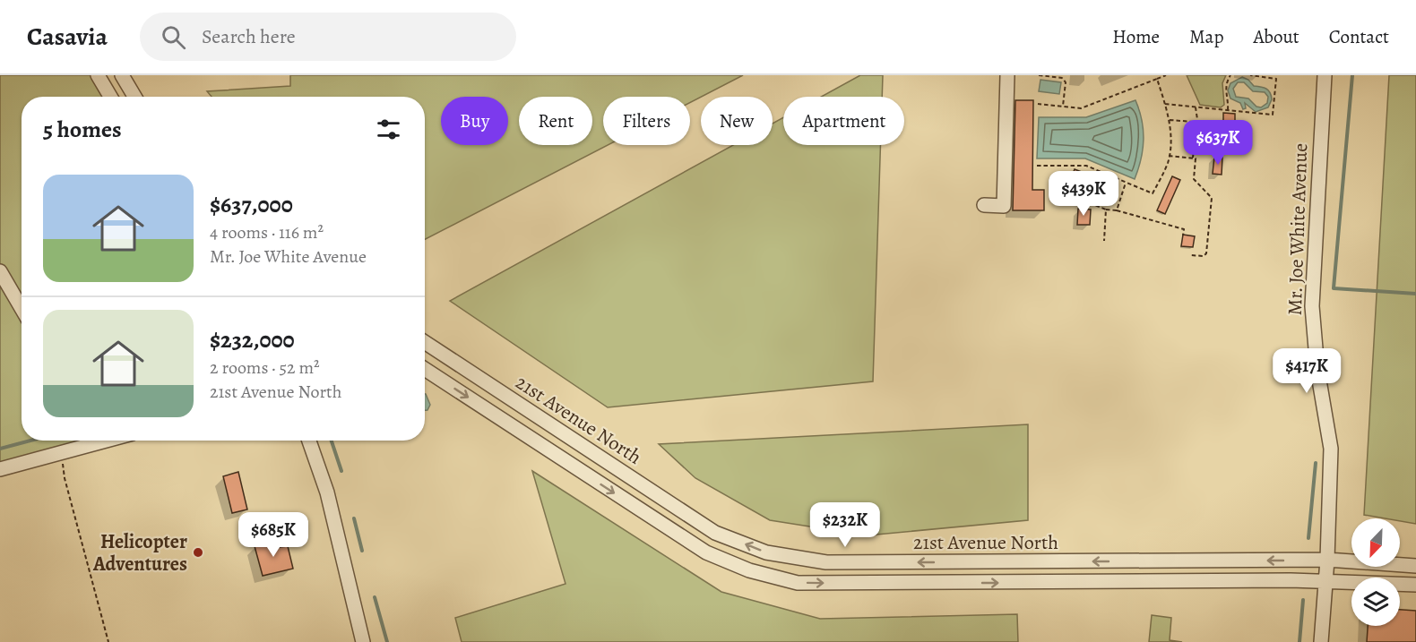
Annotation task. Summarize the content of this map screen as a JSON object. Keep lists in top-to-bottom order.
{
  "streets": {
    "street": ["Mr. Joe White Avenue", "21st Avenue North"]
  },
  "crossings": [
    ["Mr. Joe White Avenue", "21st Avenue North"]
  ],
  "places": ["Helicopter Adventures"],
  "north": "bottom left",
  "page": {
    "header": "Casavia",
    "search": "Search here",
    "nav": [
      "Home",
      "Map",
      "About",
      "Contact"
    ],
    "chip": [
      "Buy",
      "Rent",
      "Filters",
      "New",
      "Apartment"
    ],
    "heading": "5 homes",
    "price": [
      "$637K",
      "$439K",
      "$417K",
      "$232K",
      "$685K"
    ],
    "list": [
      {
        "name": "$637,000",
        "note": "4 rooms · 116 m² · Mr. Joe White Avenue"
      },
      {
        "name": "$232,000",
        "note": "2 rooms · 52 m² · 21st Avenue North"
      }
    ]
  }
}
